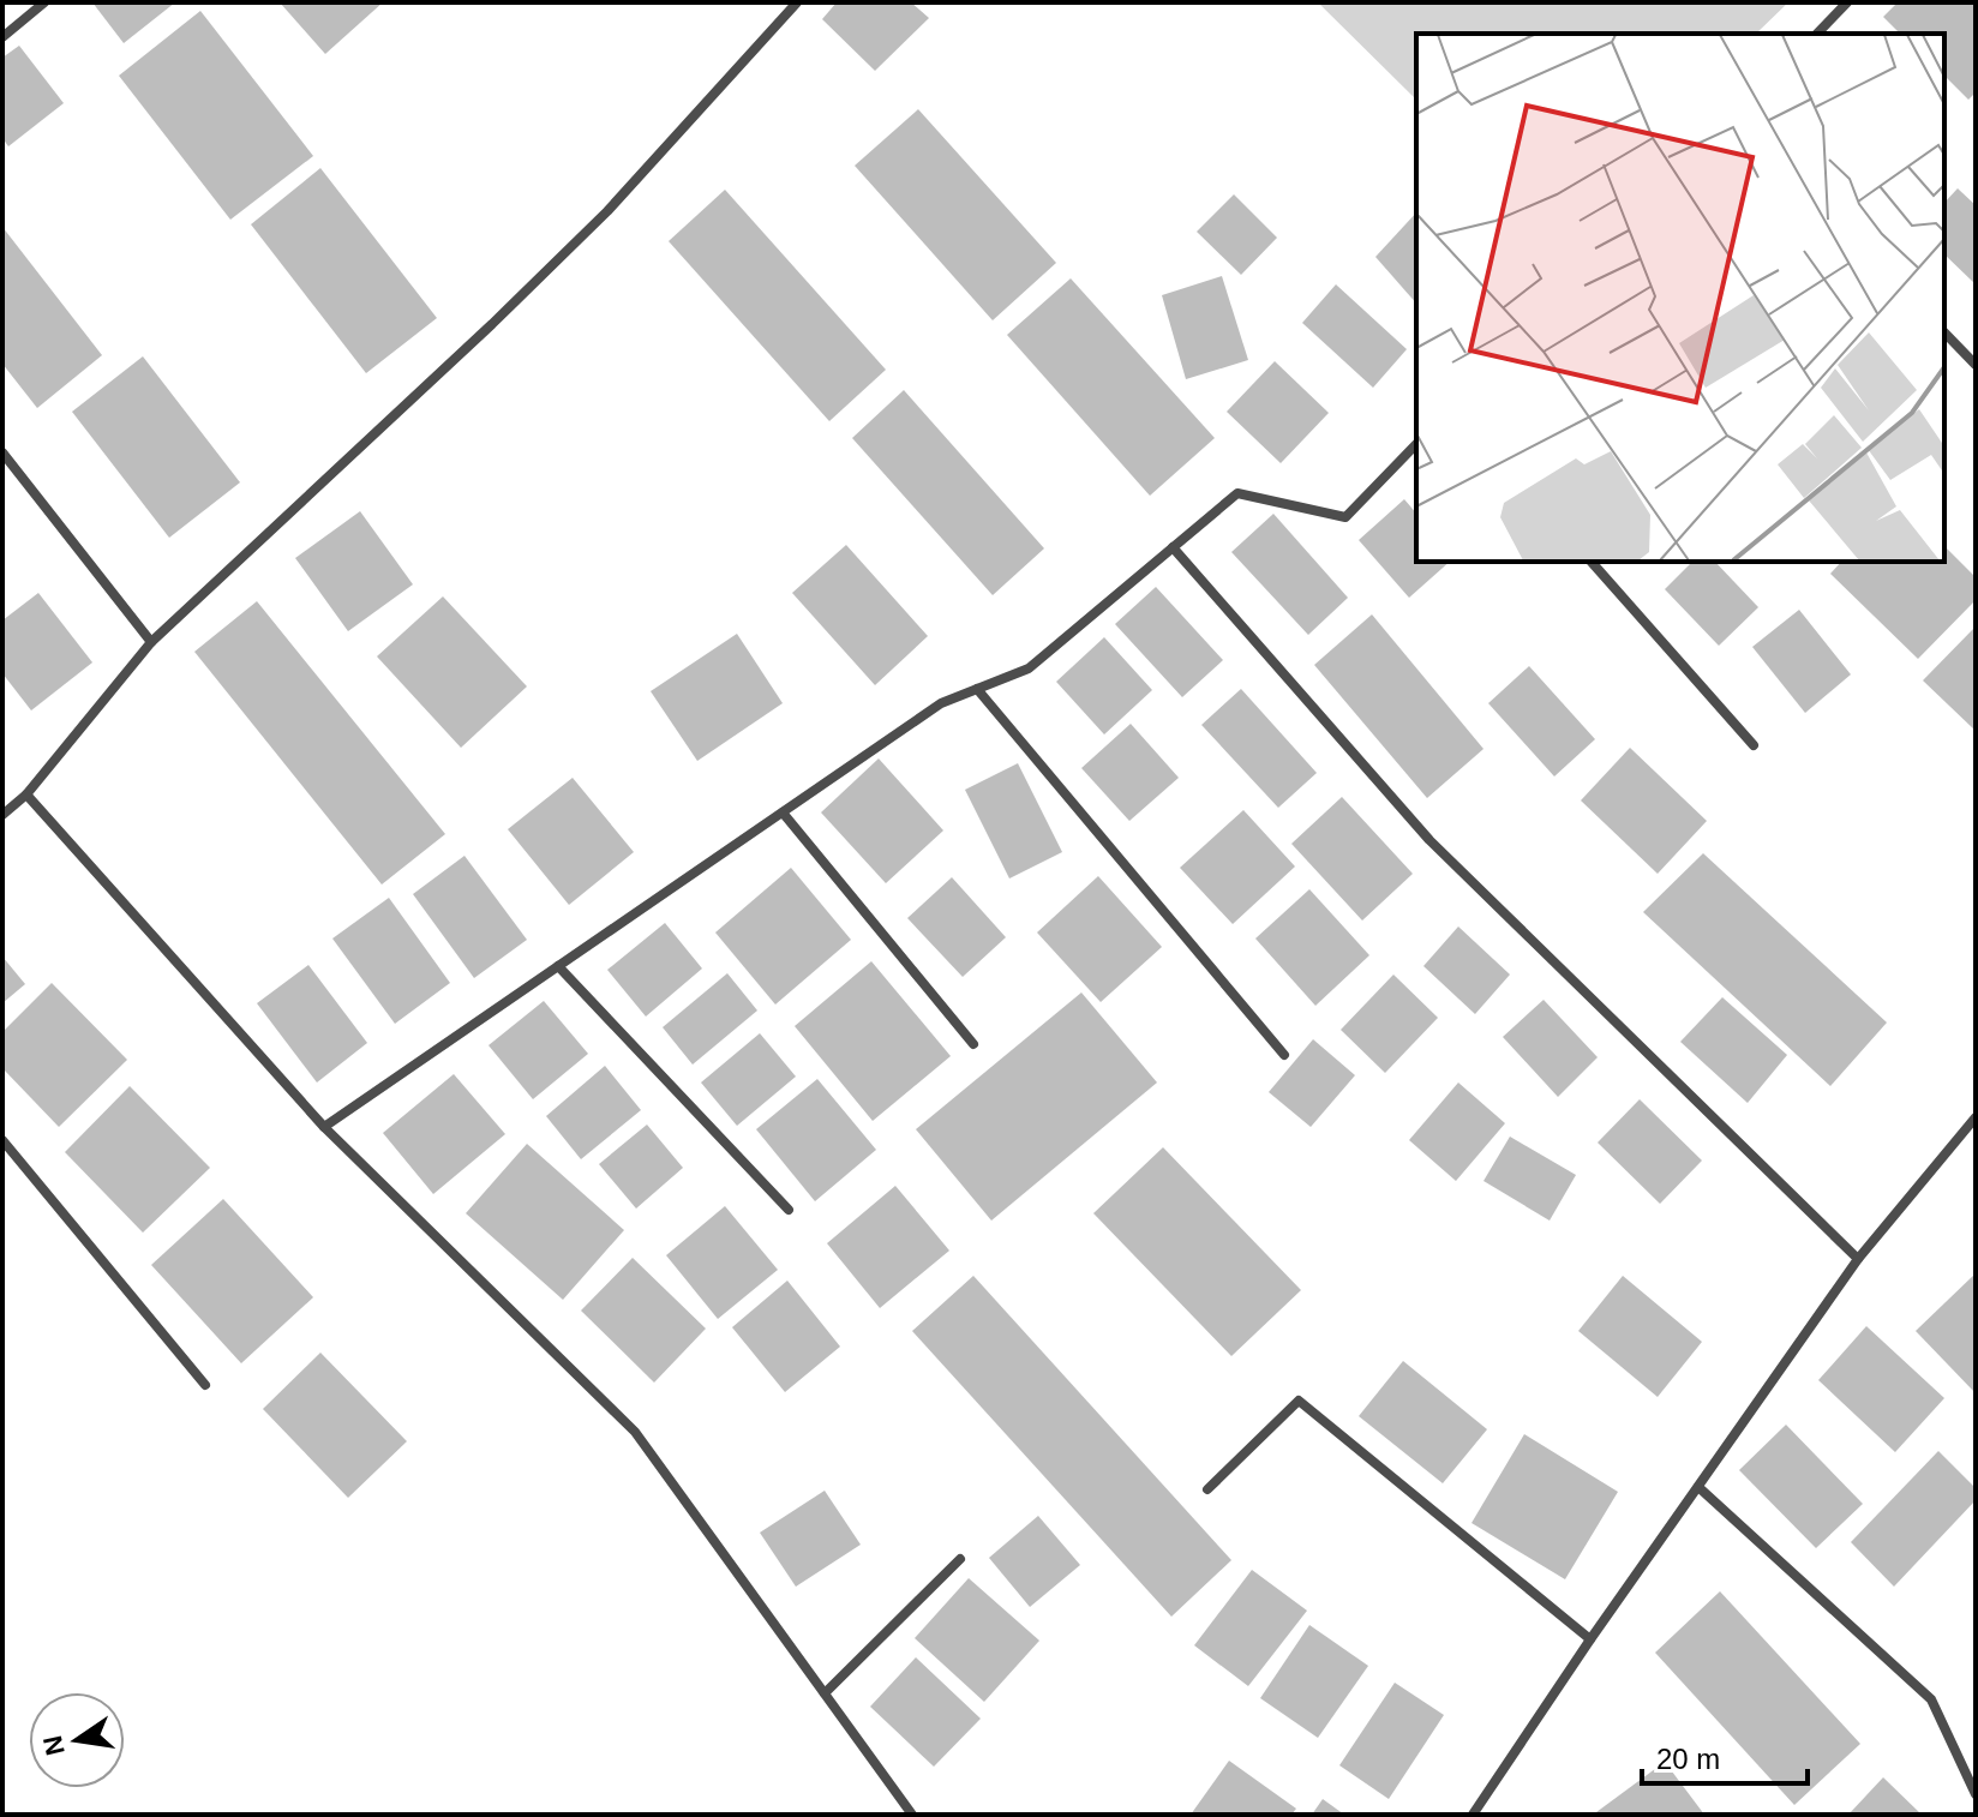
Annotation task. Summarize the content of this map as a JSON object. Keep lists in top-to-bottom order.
{
  "scale_bar": "20 m",
  "north": "left"
}
